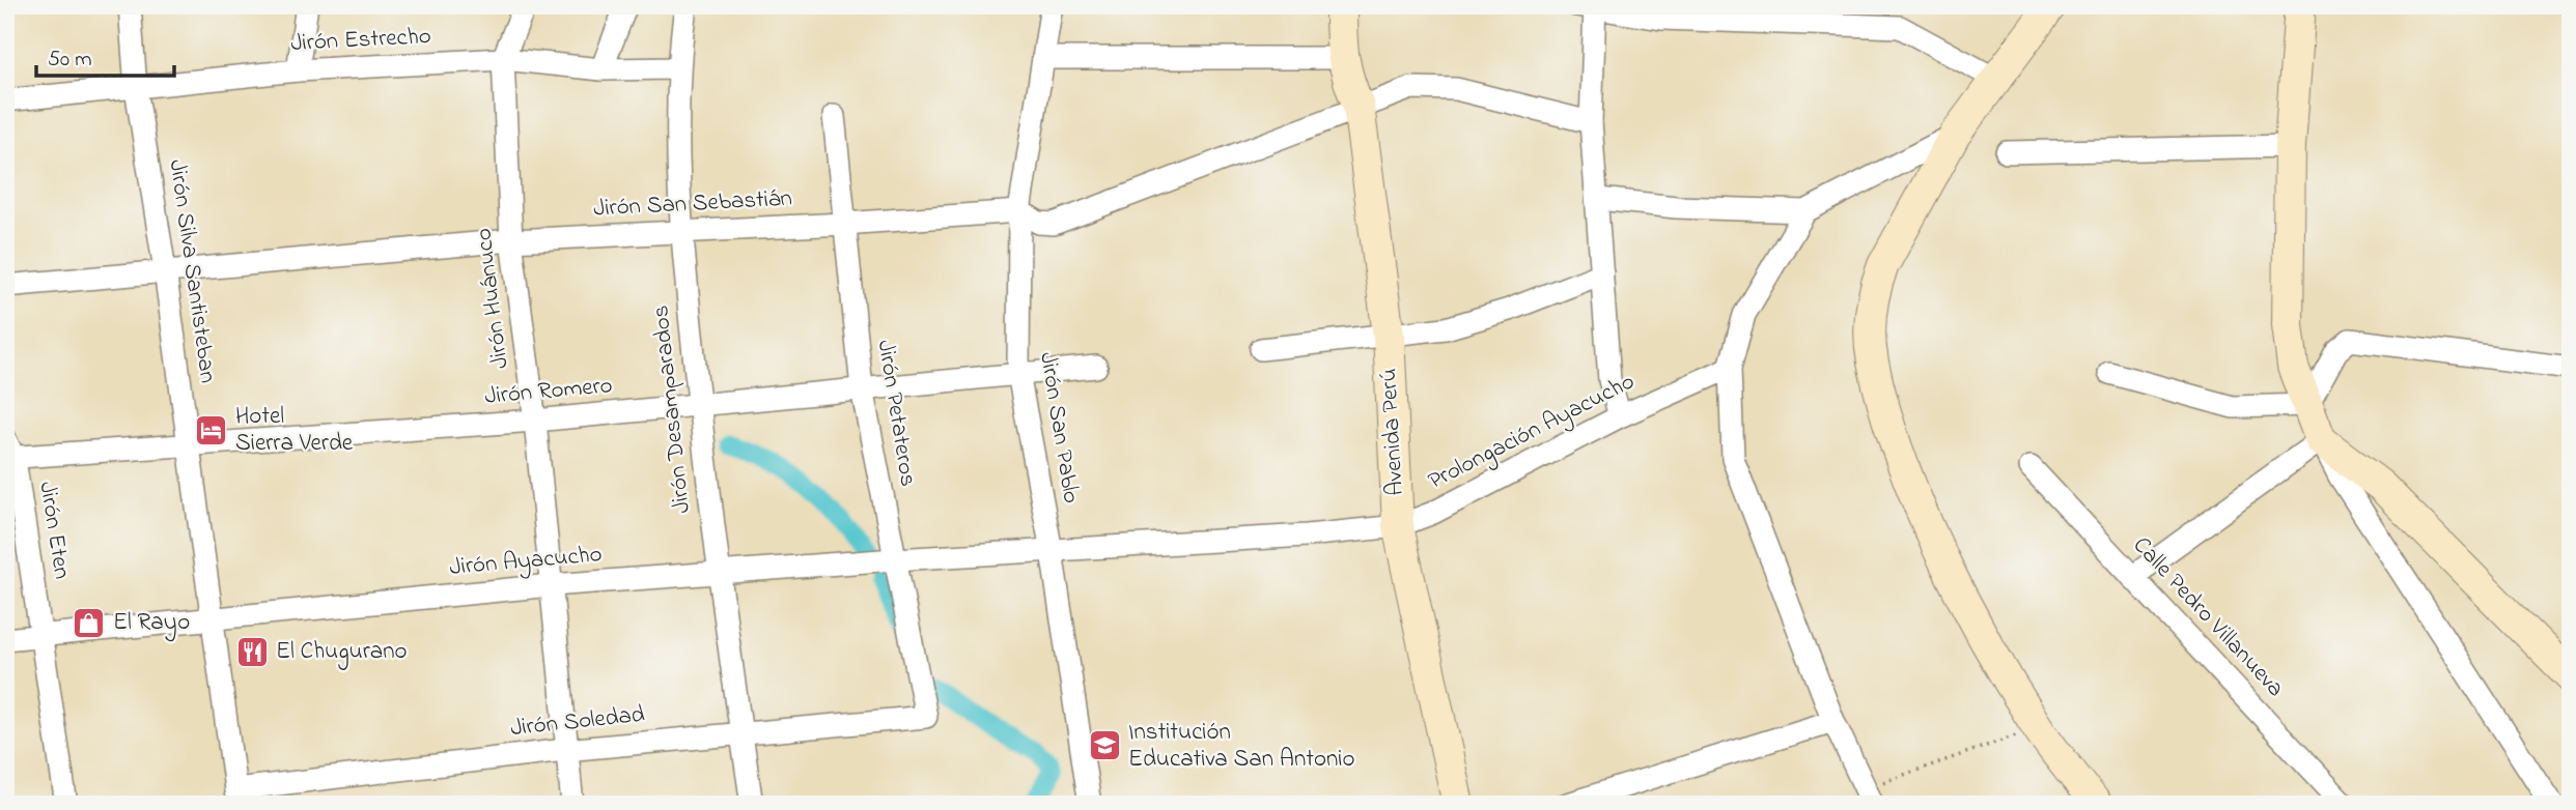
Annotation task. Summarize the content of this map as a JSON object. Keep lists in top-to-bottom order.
{
  "streets": {
    "street": [
      "Jirón Estrecho",
      "Jirón San Sebastián",
      "Jirón Silva Santisteban",
      "Jirón Huánuco",
      "Jirón Romero",
      "Jirón Desamparados",
      "Jirón Petateros",
      "Jirón San Pablo",
      "Avenida Perú",
      "Prolongación Ayacucho",
      "Jirón Eten",
      "Jirón Ayacucho",
      "Calle Pedro Villanueva",
      "Jirón Soledad"
    ]
  },
  "crossings": [
    ["Jirón Estrecho", "Jirón Silva Santisteban"],
    ["Jirón Estrecho", "Jirón Huánuco"],
    ["Jirón Estrecho", "Jirón Desamparados"],
    ["Jirón San Sebastián", "Jirón Silva Santisteban"],
    ["Jirón San Sebastián", "Jirón Huánuco"],
    ["Jirón San Sebastián", "Jirón Desamparados"],
    ["Jirón San Sebastián", "Jirón Petateros"],
    ["Jirón San Sebastián", "Jirón San Pablo"],
    ["Jirón San Sebastián", "Avenida Perú"],
    ["Jirón Silva Santisteban", "Jirón Romero"],
    ["Jirón Silva Santisteban", "Jirón Ayacucho"],
    ["Jirón Silva Santisteban", "Jirón Soledad"],
    ["Jirón Huánuco", "Jirón Romero"],
    ["Jirón Huánuco", "Jirón Ayacucho"],
    ["Jirón Huánuco", "Jirón Soledad"],
    ["Jirón Romero", "Jirón Desamparados"],
    ["Jirón Romero", "Jirón Petateros"],
    ["Jirón Romero", "Jirón San Pablo"],
    ["Jirón Romero", "Jirón Eten"],
    ["Jirón Desamparados", "Jirón Ayacucho"],
    ["Jirón Desamparados", "Jirón Soledad"],
    ["Jirón Petateros", "Jirón Ayacucho"],
    ["Jirón Petateros", "Jirón Soledad"],
    ["Jirón San Pablo", "Prolongación Ayacucho"],
    ["Jirón San Pablo", "Jirón Ayacucho"],
    ["Avenida Perú", "Prolongación Ayacucho"],
    ["Prolongación Ayacucho", "Jirón Ayacucho"],
    ["Jirón Eten", "Jirón Ayacucho"]
  ],
  "places": {
    "hotel": ["Hotel Sierra Verde"],
    "shop": ["El Rayo"],
    "restaurant": ["El Chugurano"],
    "school or university": ["Institución Educativa San Antonio"]
  },
  "scale_bar": "50 m"
}
